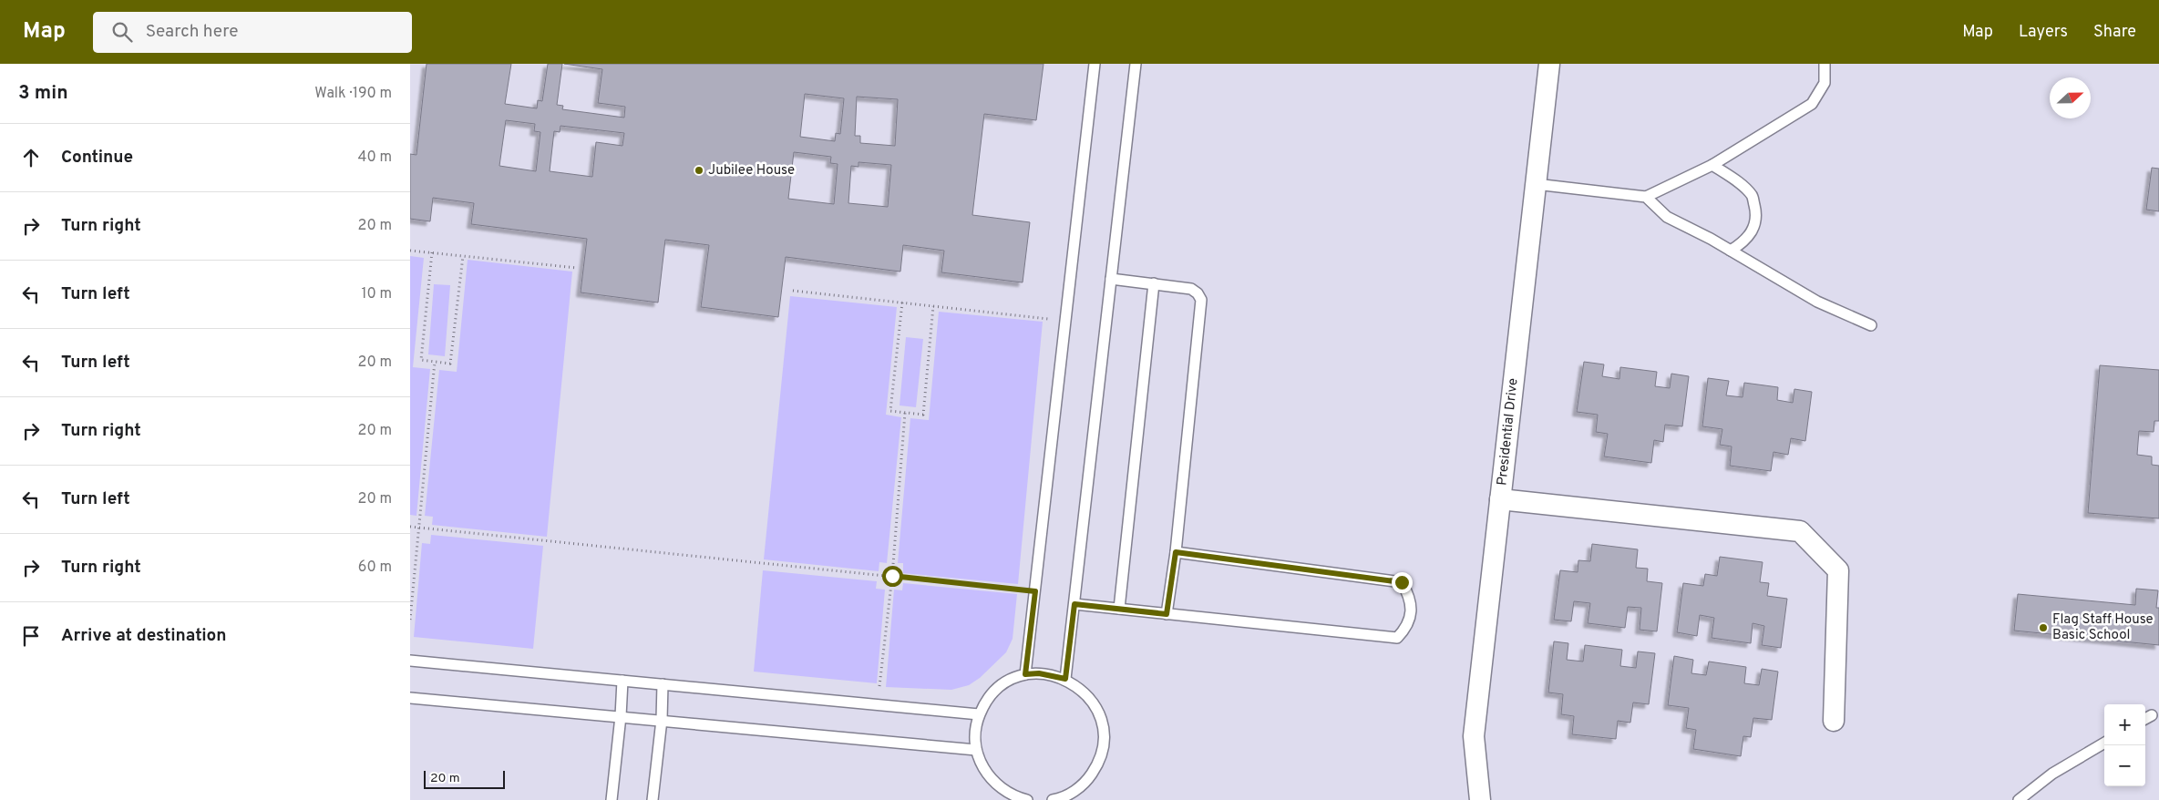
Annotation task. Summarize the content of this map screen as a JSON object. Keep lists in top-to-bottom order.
{
  "streets": {
    "street": ["Presidential Drive"]
  },
  "places": ["Jubilee House", "Flag Staff House Basic School"],
  "scale_bar": "20 m",
  "north": "right",
  "page": {
    "header": "Map",
    "search": "Search here",
    "nav": ["Map", "Layers", "Share"],
    "heading": ["3 min", "Walk · 190 m"],
    "list": [
      ["Continue", "40 m"],
      ["Turn right", "20 m"],
      ["Turn left", "10 m"],
      ["Turn left", "20 m"],
      ["Turn right", "20 m"],
      ["Turn left", "20 m"],
      ["Turn right", "60 m"],
      "Arrive at destination"
    ],
    "map_buttons": ["+", "−"],
    "scale": "20 m"
  }
}
